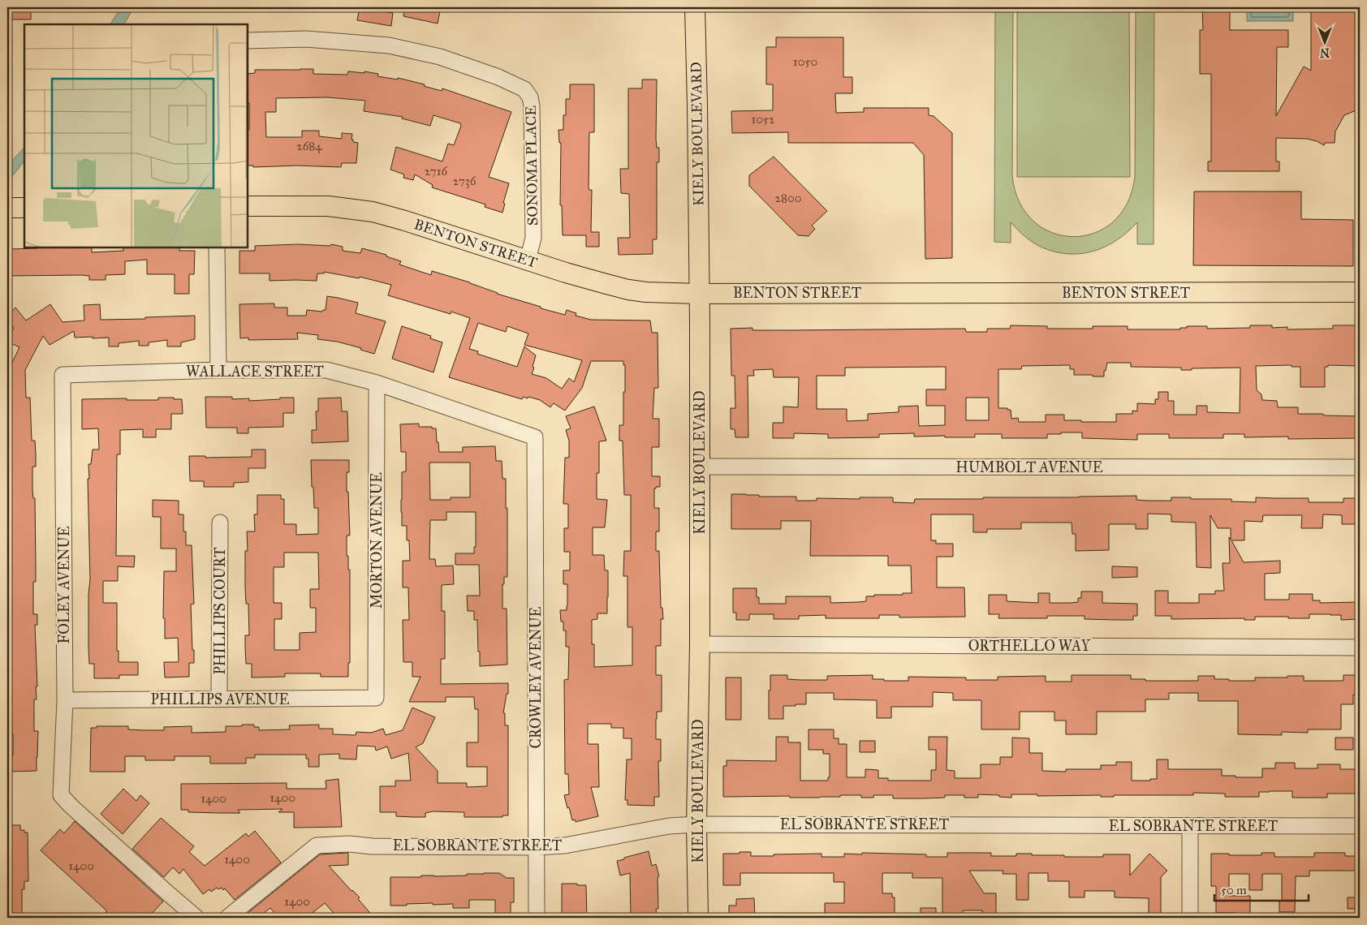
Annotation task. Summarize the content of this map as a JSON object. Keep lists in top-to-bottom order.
{
  "streets": {
    "main road": ["KIELY BOULEVARD", "BENTON STREET"],
    "street": [
      "SONOMA PLACE",
      "WALLACE STREET",
      "HUMBOLT AVENUE",
      "MORTON AVENUE",
      "FOLEY AVENUE",
      "PHILLIPS COURT",
      "ORTHELLO WAY",
      "CROWLEY AVENUE",
      "PHILLIPS AVENUE",
      "EL SOBRANTE STREET"
    ]
  },
  "crossings": [
    ["KIELY BOULEVARD", "BENTON STREET"],
    ["KIELY BOULEVARD", "HUMBOLT AVENUE"],
    ["KIELY BOULEVARD", "ORTHELLO WAY"],
    ["KIELY BOULEVARD", "EL SOBRANTE STREET"],
    ["SONOMA PLACE", "BENTON STREET"],
    ["WALLACE STREET", "MORTON AVENUE"],
    ["WALLACE STREET", "FOLEY AVENUE"],
    ["WALLACE STREET", "CROWLEY AVENUE"],
    ["MORTON AVENUE", "PHILLIPS AVENUE"],
    ["FOLEY AVENUE", "PHILLIPS AVENUE"],
    ["PHILLIPS COURT", "PHILLIPS AVENUE"],
    ["CROWLEY AVENUE", "EL SOBRANTE STREET"]
  ],
  "house_numbers": [
    "1050",
    "1052",
    "2684",
    "2716",
    "2736",
    "2800",
    "1400",
    "1400",
    "1400",
    "1400",
    "1400"
  ],
  "scale_bar": "50 m",
  "north": "bottom"
}
